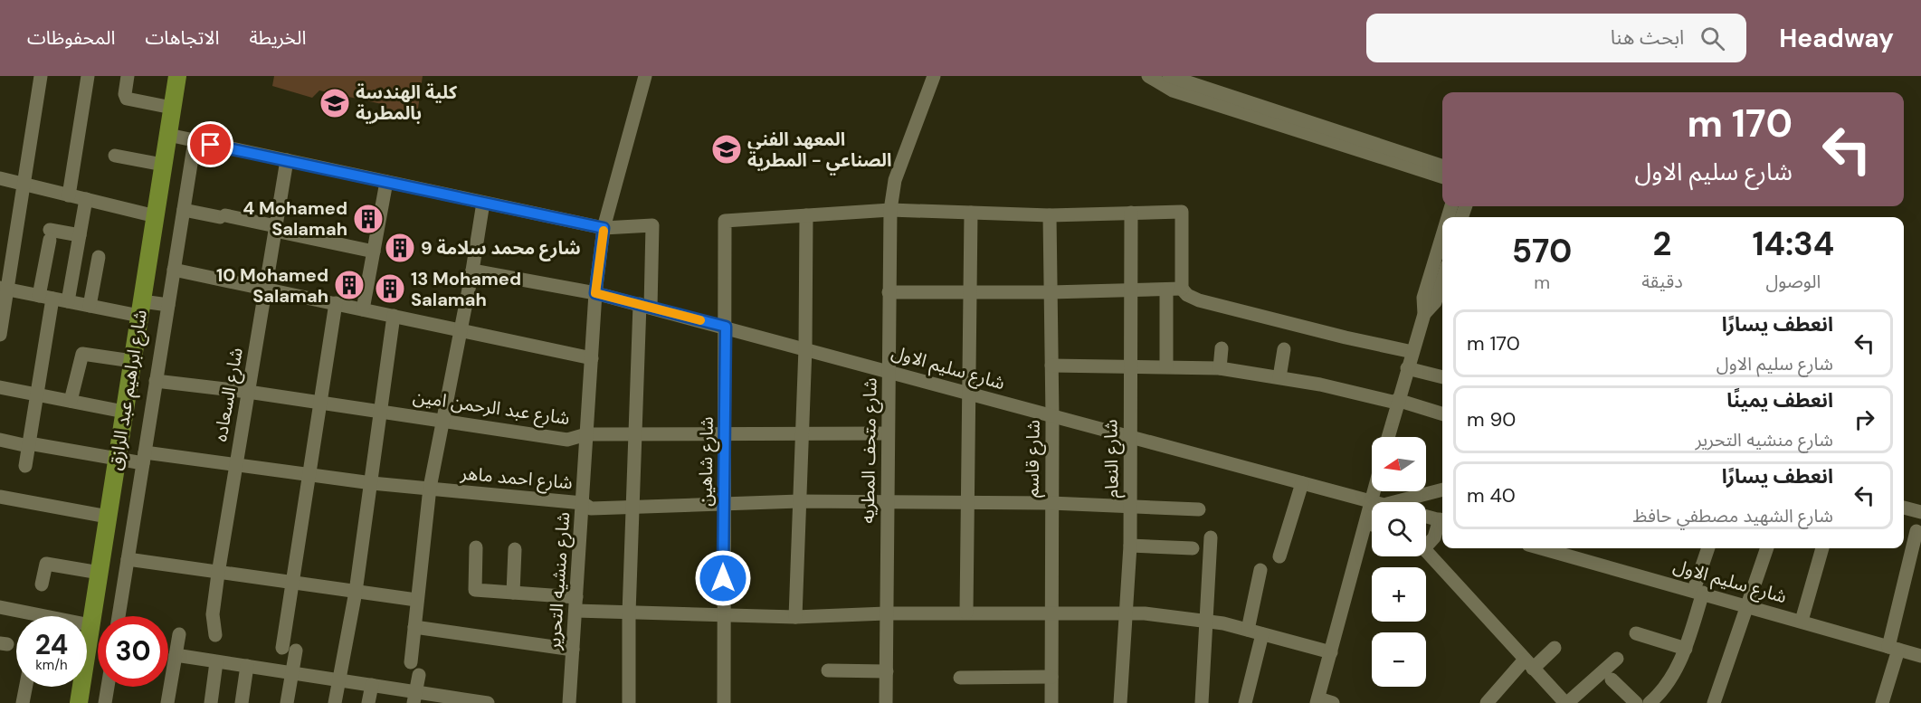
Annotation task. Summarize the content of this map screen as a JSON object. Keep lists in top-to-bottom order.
{
  "streets": {
    "main road": ["شارع ابراهيم عبد الرازق"],
    "street": [
      "شارع سليم الاول",
      "شارع السعاده",
      "شارع عبد الرحمن امين",
      "شارع متحف المطريه",
      "شارع قاسم",
      "شارع النعام",
      "شارع شاهين",
      "شارع احمد ماهر",
      "شارع منشيه التحرير"
    ]
  },
  "crossings": [
    ["شارع سليم الاول", "شارع متحف المطريه"],
    ["شارع سليم الاول", "شارع قاسم"],
    ["شارع سليم الاول", "شارع النعام"],
    ["شارع سليم الاول", "شارع شاهين"],
    ["شارع سليم الاول", "شارع منشيه التحرير"],
    ["شارع ابراهيم عبد الرازق", "شارع عبد الرحمن امين"],
    ["شارع ابراهيم عبد الرازق", "شارع احمد ماهر"],
    ["شارع السعاده", "شارع عبد الرحمن امين"],
    ["شارع السعاده", "شارع احمد ماهر"],
    ["شارع عبد الرحمن امين", "شارع متحف المطريه"],
    ["شارع عبد الرحمن امين", "شارع شاهين"],
    ["شارع عبد الرحمن امين", "شارع منشيه التحرير"],
    ["شارع متحف المطريه", "شارع احمد ماهر"],
    ["شارع قاسم", "شارع احمد ماهر"],
    ["شارع النعام", "شارع احمد ماهر"],
    ["شارع شاهين", "شارع احمد ماهر"],
    ["شارع احمد ماهر", "شارع منشيه التحرير"]
  ],
  "places": {
    "school or university": ["كلية الهندسة بالمطرية", "المعهد الفني الصناعي - المطرية"],
    "building": [
      "4 Mohamed Salamah",
      "9 شارع محمد سلامة",
      "10 Mohamed Salamah",
      "13 Mohamed Salamah"
    ]
  },
  "north": "left",
  "page": {
    "header": "Headway",
    "search": "ابحث هنا",
    "nav": ["الخريطة", "الاتجاهات", "المحفوظات"],
    "turn": ["170 m", "شارع سليم الاول"],
    "eta": [
      "14:34",
      "الوصول",
      "2",
      "دقيقة",
      "570",
      "m"
    ],
    "list": [
      {
        "name": "انعطف يسارًا",
        "note": "شارع سليم الاول",
        "value": "170 m"
      },
      {
        "name": "انعطف يمينًا",
        "note": "شارع منشيه التحرير",
        "value": "90 m"
      },
      {
        "name": "انعطف يسارًا",
        "note": "شارع الشهيد مصطفي حافظ",
        "value": "40 m"
      }
    ],
    "map_buttons": ["+", "−"],
    "speed": "24 km/h",
    "limit": "30"
  }
}
